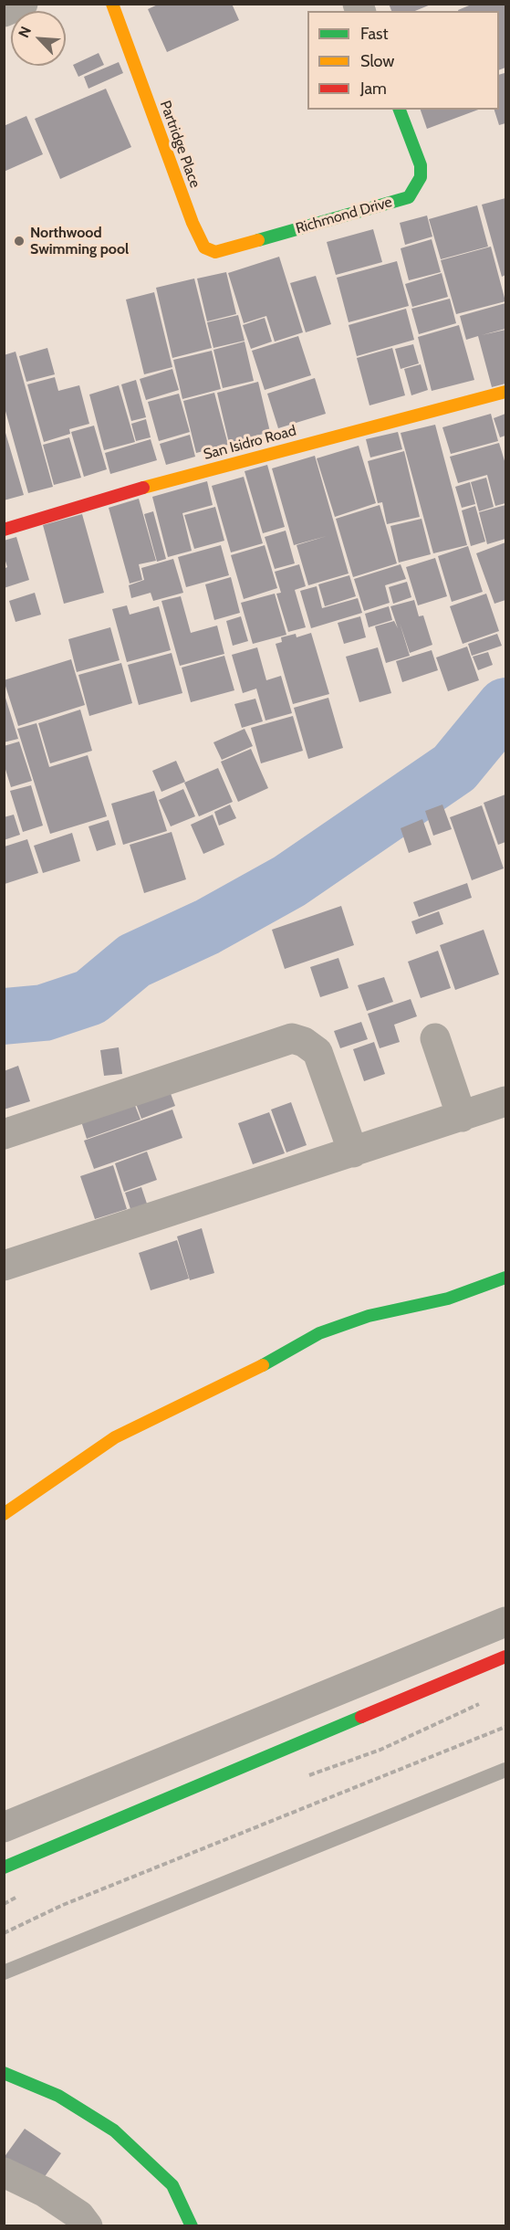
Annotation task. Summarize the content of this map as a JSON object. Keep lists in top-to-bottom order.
{
  "streets": {
    "street": ["Partridge Place", "Richmond Drive", "San Isidro Road"]
  },
  "crossings": [
    ["Partridge Place", "Richmond Drive"]
  ],
  "places": ["Northwood Swimming pool"],
  "legend": ["Fast", "Slow", "Jam"],
  "north": "top left"
}
